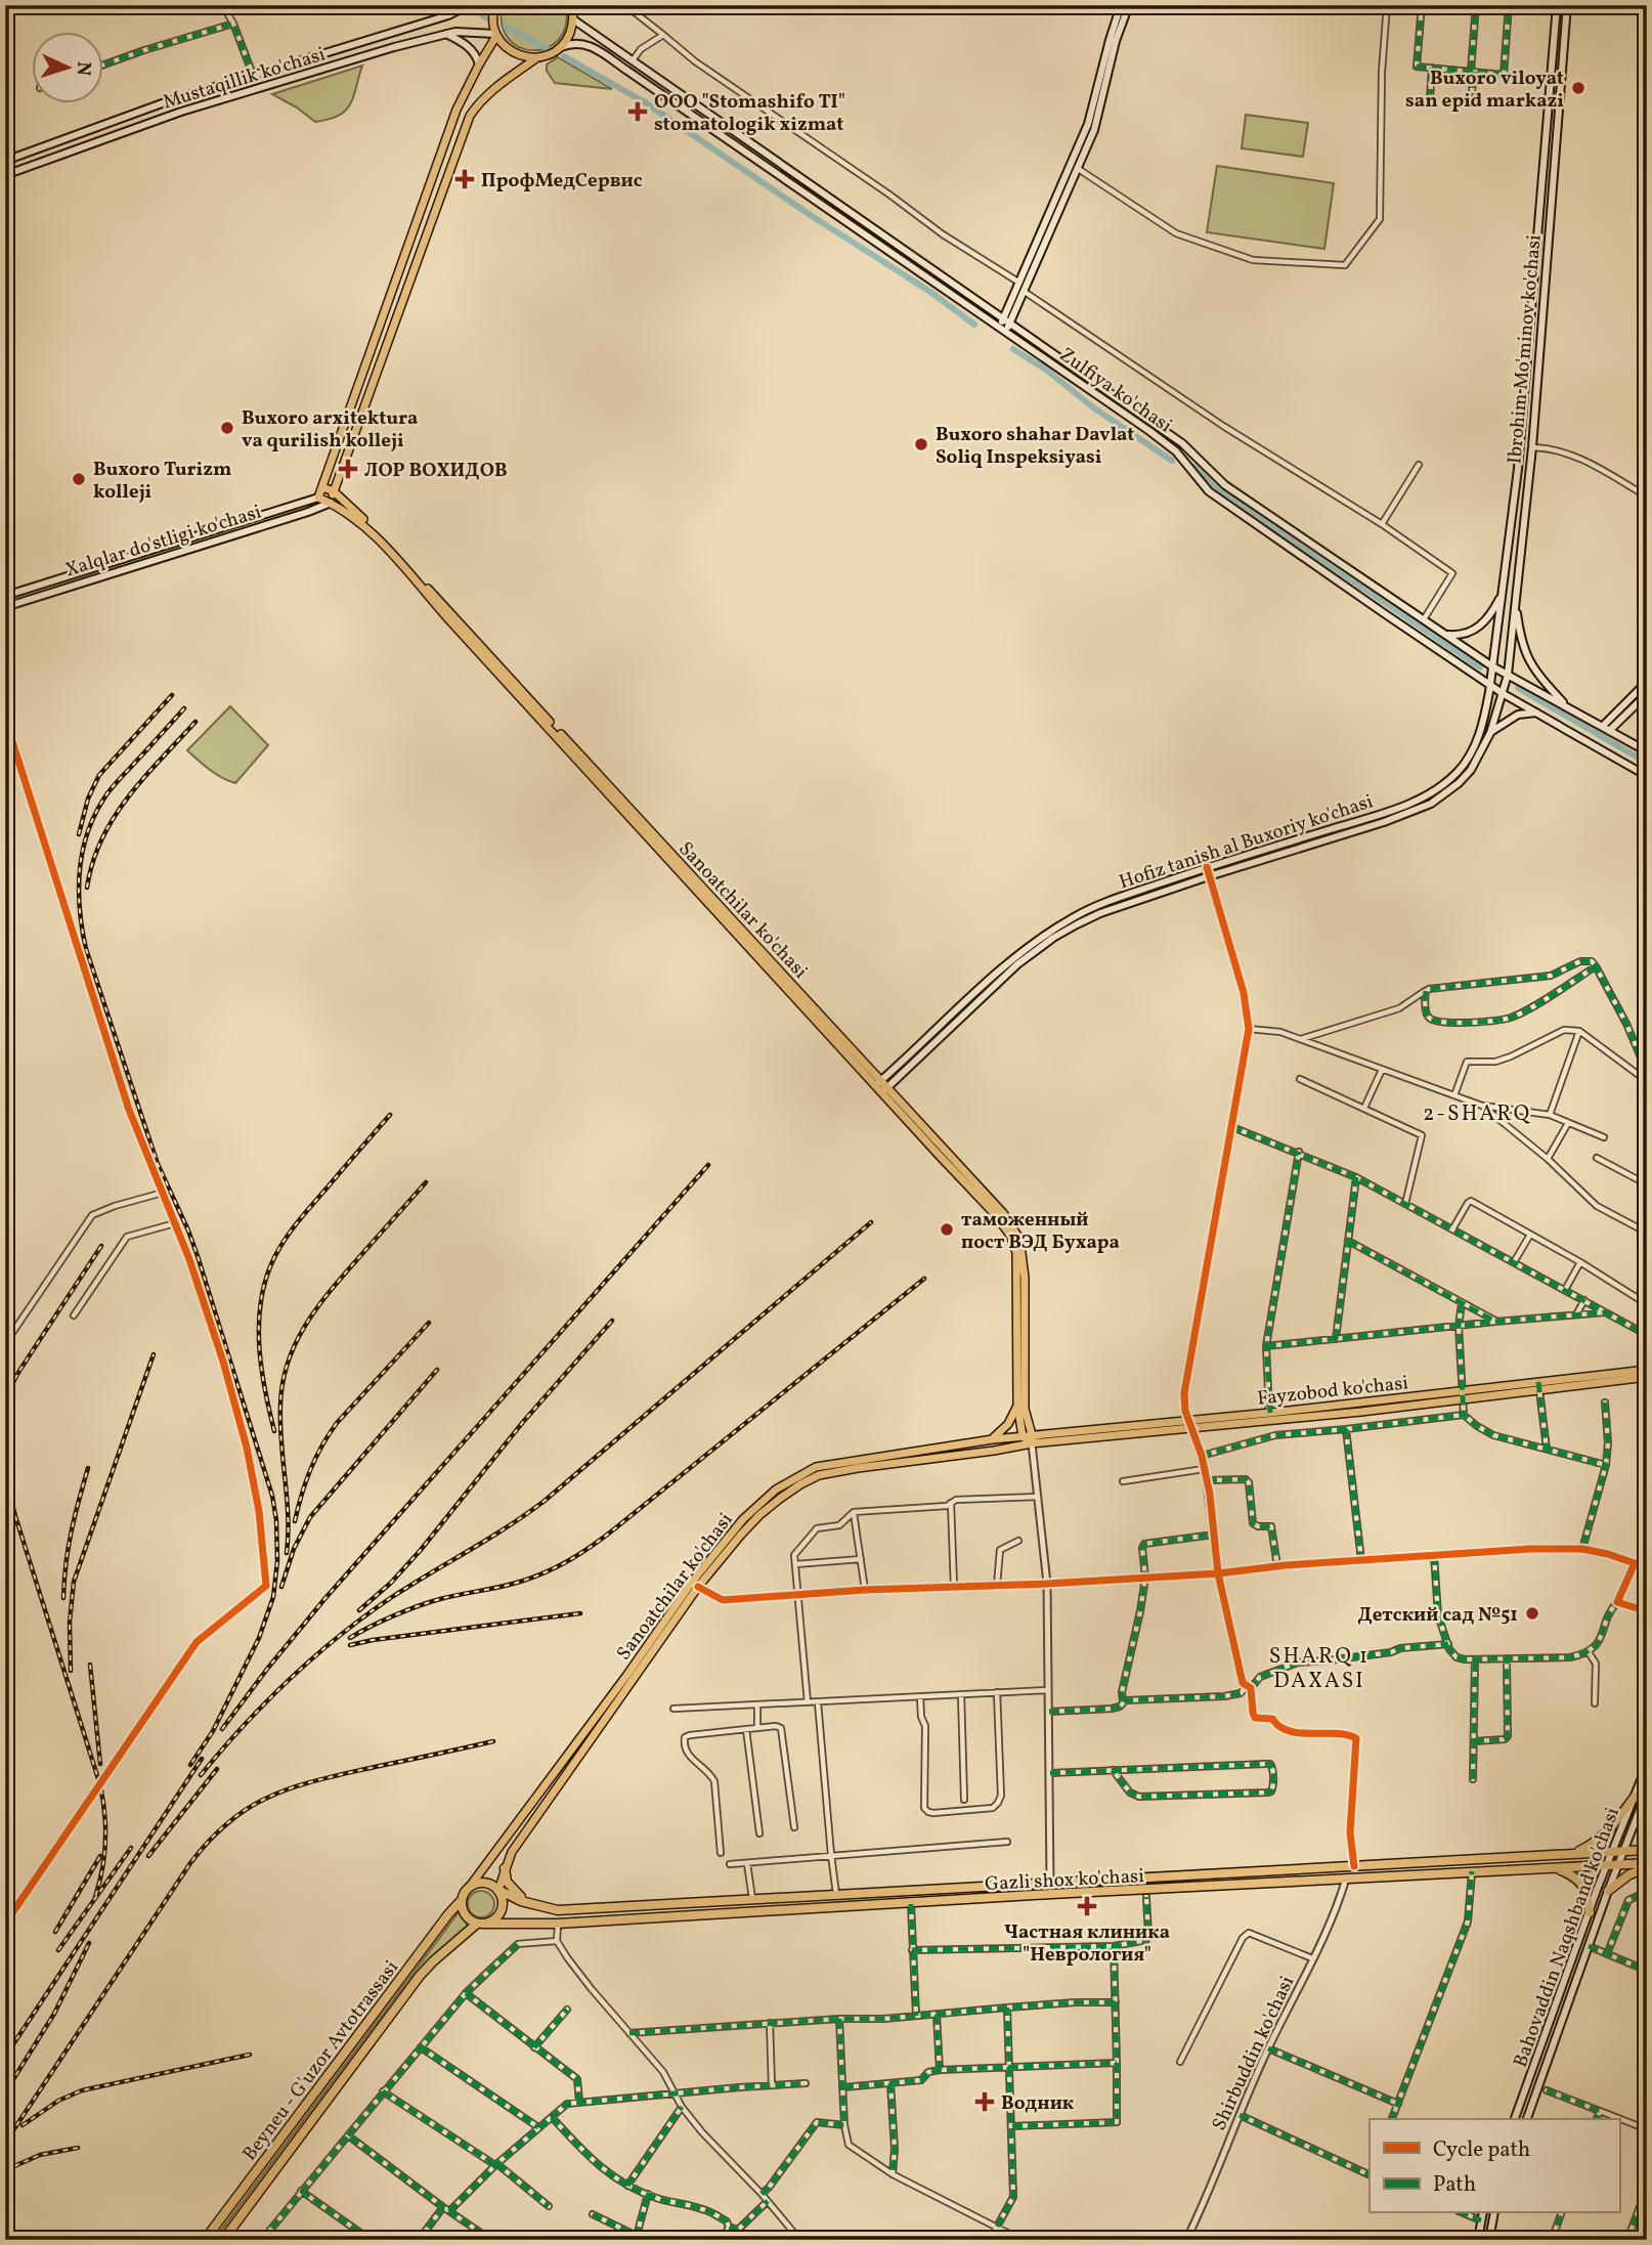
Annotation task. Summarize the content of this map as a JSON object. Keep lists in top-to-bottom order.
{
  "streets": {
    "highway": ["Gazli shox ko'chasi", "Beyneu - G'uzor Avtotrassasi"],
    "main road": [
      "Mustaqillik ko'chasi",
      "Ibrohim Mo'minov ko'chasi",
      "Zulfiya ko'chasi",
      "Xalqlar do'stligi ko'chasi",
      "Hofiz tanish al Buxoriy ko'chasi",
      "Sanoatchilar ko'chasi",
      "Fayzobod ko'chasi",
      "Bahovaddin Naqshband ko'chasi"
    ],
    "street": ["Shirbuddin ko'chasi"]
  },
  "crossings": [
    ["Ibrohim Mo'minov ko'chasi", "Zulfiya ko'chasi"],
    ["Ibrohim Mo'minov ko'chasi", "Hofiz tanish al Buxoriy ko'chasi"],
    ["Zulfiya ko'chasi", "Hofiz tanish al Buxoriy ko'chasi"],
    ["Xalqlar do'stligi ko'chasi", "Sanoatchilar ko'chasi"],
    ["Hofiz tanish al Buxoriy ko'chasi", "Sanoatchilar ko'chasi"],
    ["Sanoatchilar ko'chasi", "Fayzobod ko'chasi"],
    ["Sanoatchilar ko'chasi", "Gazli shox ko'chasi"],
    ["Sanoatchilar ko'chasi", "Beyneu - G'uzor Avtotrassasi"],
    ["Gazli shox ko'chasi", "Bahovaddin Naqshband ko'chasi"],
    ["Gazli shox ko'chasi", "Shirbuddin ko'chasi"],
    ["Gazli shox ko'chasi", "Beyneu - G'uzor Avtotrassasi"]
  ],
  "districts": ["2-SHARQ", "SHARQ 1 DAXASI"],
  "places": {
    "other": [
      "Buxoro viloyat san epid markazi",
      "Buxoro arxitektura va qurilish kolleji",
      "Buxoro shahar Davlat Soliq Inspeksiyasi",
      "Buxoro Turizm kolleji",
      "таможенный пост ВЭД Бухара",
      "Детский сад №51"
    ],
    "health": [
      "OOO \"Stomashifo TI\" stomatologik xizmat",
      "ПрофМедСервис",
      "ЛОР ВОХИДОВ",
      "Частная клиника \"Неврология\"",
      "Водник"
    ]
  },
  "legend": ["Cycle path", "Path"],
  "north": "right"
}
